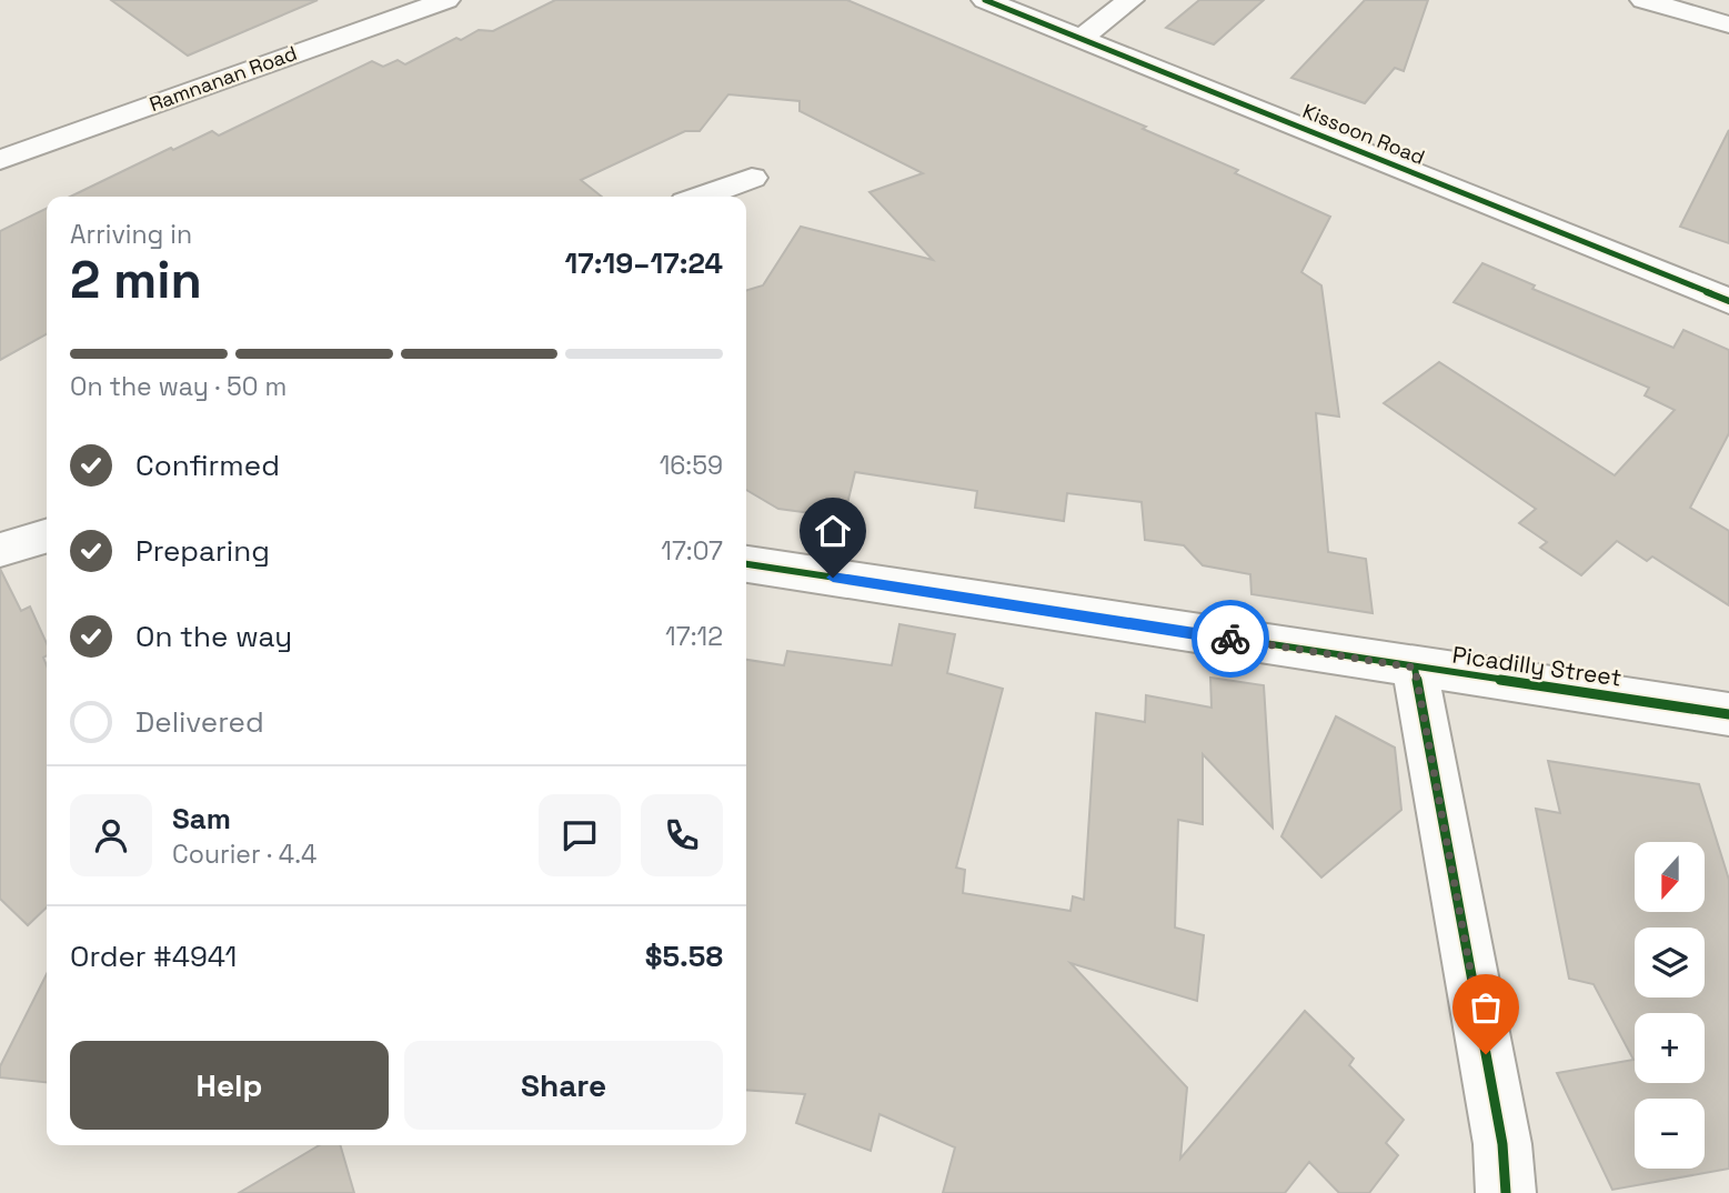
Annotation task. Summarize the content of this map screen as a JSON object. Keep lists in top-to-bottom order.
{
  "streets": {
    "street": ["Ramnanan Road", "Kissoon Road", "Picadilly Street"]
  },
  "north": "bottom",
  "page": {
    "heading": ["2 min", "Arriving in", "17:19–17:24"],
    "panel": [
      "Sam",
      "Courier · 4.4",
      "Order #4941",
      "$5.58"
    ],
    "bar": "On the way · 50 m",
    "list": [
      ["Confirmed", "16:59"],
      ["Preparing", "17:07"],
      ["On the way", "17:12"],
      "Delivered"
    ],
    "map_buttons": ["+", "−"],
    "buttons": ["Help", "Share"]
  }
}
